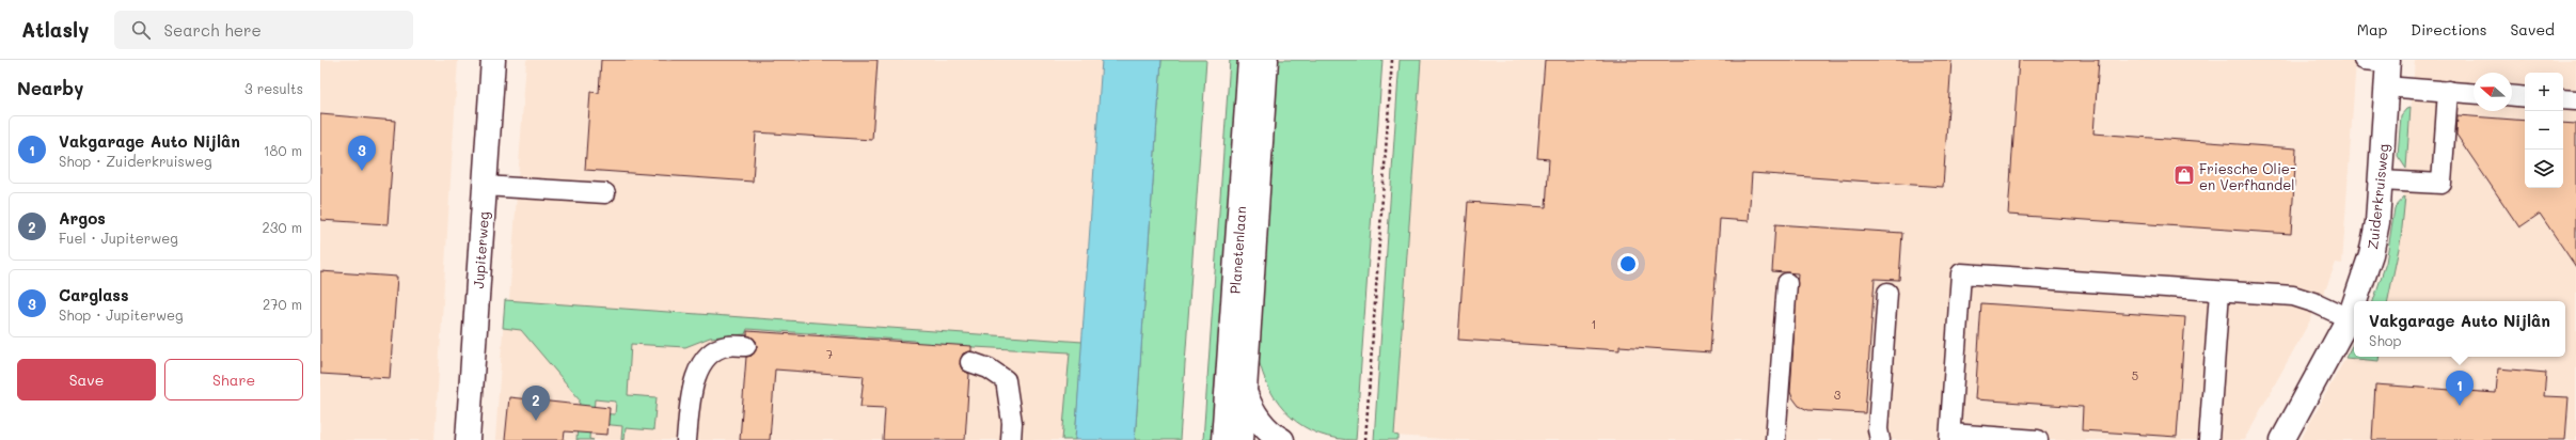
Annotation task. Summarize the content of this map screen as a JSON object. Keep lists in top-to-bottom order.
{
  "streets": {
    "main road": ["Zuiderkruisweg", "Jupiterweg", "Planetenlaan"]
  },
  "places": {
    "shop": ["Friesche Olie- en Verfhandel"]
  },
  "house_numbers": [
    "1",
    "7",
    "5",
    "3"
  ],
  "north": "left",
  "page": {
    "header": "Atlasly",
    "search": "Search here",
    "nav": ["Map", "Directions", "Saved"],
    "heading": ["Nearby", "3 results"],
    "map_buttons": ["+", "−"],
    "list": [
      {
        "mark": "1",
        "name": "Vakgarage Auto Nijlân",
        "note": "Shop · Zuiderkruisweg",
        "value": "180 m"
      },
      {
        "mark": "2",
        "name": "Argos",
        "note": "Fuel · Jupiterweg",
        "value": "230 m"
      },
      {
        "mark": "3",
        "name": "Carglass",
        "note": "Shop · Jupiterweg",
        "value": "270 m"
      }
    ],
    "pins": ["3", "1", "2"],
    "popup": ["Vakgarage Auto Nijlân", "Shop"],
    "buttons": ["Save", "Share"]
  }
}
